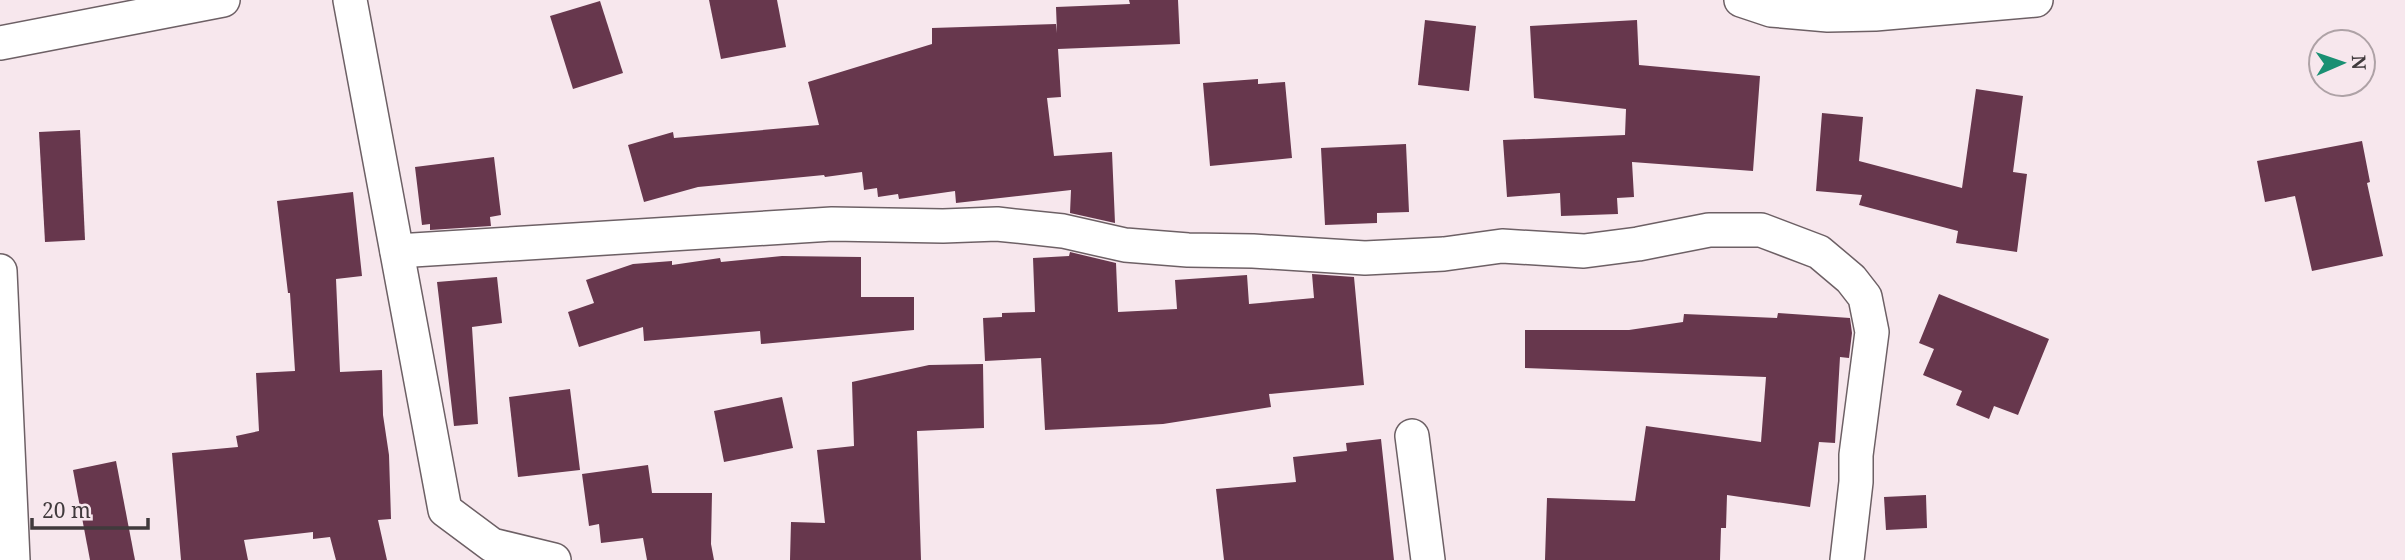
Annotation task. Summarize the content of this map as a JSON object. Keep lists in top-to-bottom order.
{
  "scale_bar": "20 m",
  "north": "right"
}
